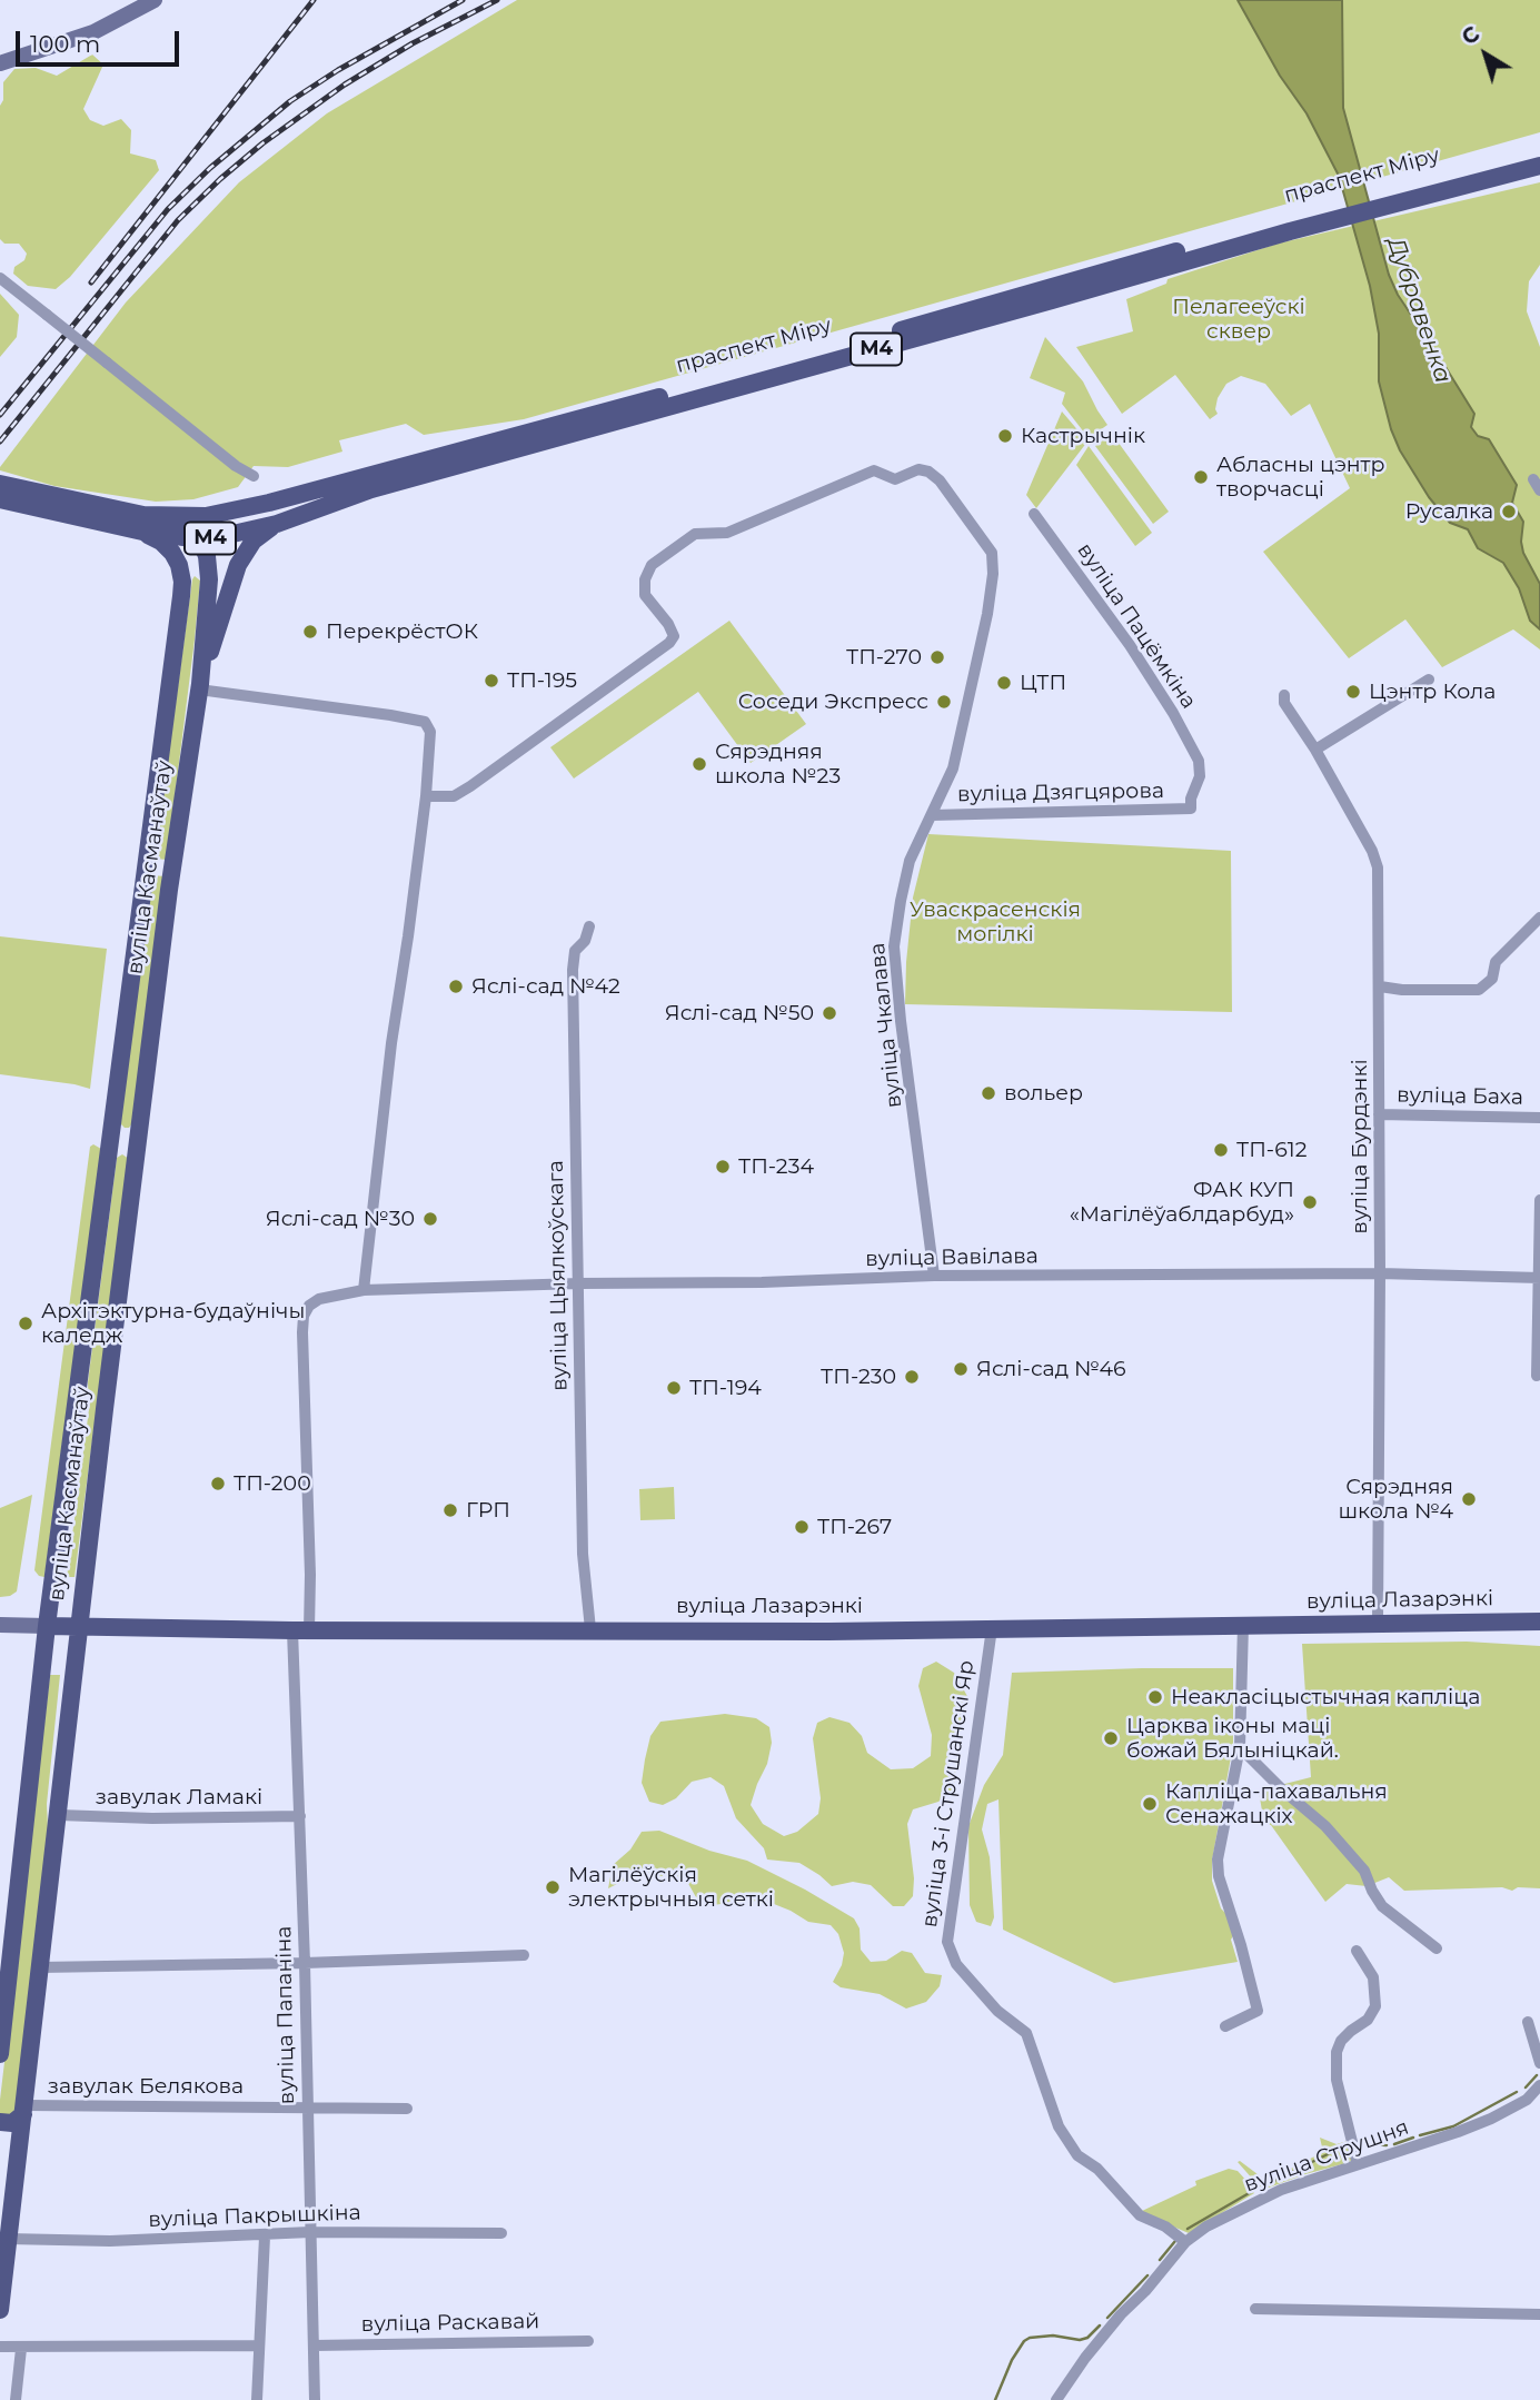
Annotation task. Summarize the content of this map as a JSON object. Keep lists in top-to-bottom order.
{
  "streets": {
    "main road": [
      "праспект Міру",
      "М4",
      "вуліца Касманаўтаў",
      "вуліца Лазарэнкі"
    ],
    "street": [
      "вуліца Пацёмкіна",
      "вуліца Дзягцярова",
      "вуліца Чкалава",
      "вуліца Баха",
      "вуліца Бурдэнкі",
      "вуліца Вавілава",
      "вуліца Цыялкоўскага",
      "вуліца 3-і Струшанскі Яр",
      "завулак Ламакі",
      "вуліца Папаніна",
      "завулак Белякова",
      "вуліца Струшня",
      "вуліца Пакрышкіна",
      "вуліца Раскавай"
    ]
  },
  "crossings": [
    ["праспект Міру", "М4"],
    ["праспект Міру", "вуліца Касманаўтаў"],
    ["вуліца Пацёмкіна", "вуліца Дзягцярова"],
    ["вуліца Дзягцярова", "вуліца Чкалава"],
    ["вуліца Касманаўтаў", "вуліца Лазарэнкі"],
    ["вуліца Касманаўтаў", "завулак Ламакі"],
    ["вуліца Касманаўтаў", "завулак Белякова"],
    ["вуліца Касманаўтаў", "вуліца Пакрышкіна"],
    ["вуліца Чкалава", "вуліца Вавілава"],
    ["вуліца Баха", "вуліца Бурдэнкі"],
    ["вуліца Бурдэнкі", "вуліца Вавілава"],
    ["вуліца Бурдэнкі", "вуліца Лазарэнкі"],
    ["вуліца Вавілава", "вуліца Цыялкоўскага"],
    ["вуліца Вавілава", "вуліца Папаніна"],
    ["вуліца Цыялкоўскага", "вуліца Лазарэнкі"],
    ["вуліца Лазарэнкі", "вуліца 3-і Струшанскі Яр"],
    ["вуліца Лазарэнкі", "вуліца Папаніна"],
    ["вуліца 3-і Струшанскі Яр", "вуліца Струшня"],
    ["завулак Ламакі", "вуліца Папаніна"],
    ["вуліца Папаніна", "завулак Белякова"],
    ["вуліца Папаніна", "вуліца Пакрышкіна"],
    ["вуліца Папаніна", "вуліца Раскавай"]
  ],
  "water": ["Дубравенка"],
  "parks": ["Пелагееўскі сквер", "Уваскрасенскія могілкі"],
  "places": [
    "Кастрычнік",
    "Абласны цэнтр творчасці",
    "Русалка",
    "ПерекрёстОК",
    "ТП-270",
    "ТП-195",
    "ЦТП",
    "Цэнтр Кола",
    "Соседи Экспресс",
    "Сярэдняя школа №23",
    "Яслі-сад №42",
    "Яслі-сад №50",
    "вольер",
    "ТП-612",
    "ТП-234",
    "ФАК КУП «Магілёўаблдарбуд»",
    "Яслі-сад №30",
    "Архітэктурна-будаўнічы каледж",
    "Яслі-сад №46",
    "ТП-230",
    "ТП-194",
    "ТП-200",
    "Сярэдняя школа №4",
    "ГРП",
    "ТП-267",
    "Неакласіцыстычная капліца",
    "Царква іконы маці божай Бялыніцкай.",
    "Капліца-пахавальня Сенажацкіх",
    "Магілёўскія электрычныя сеткі"
  ],
  "scale_bar": "100 m",
  "north": "top left"
}
